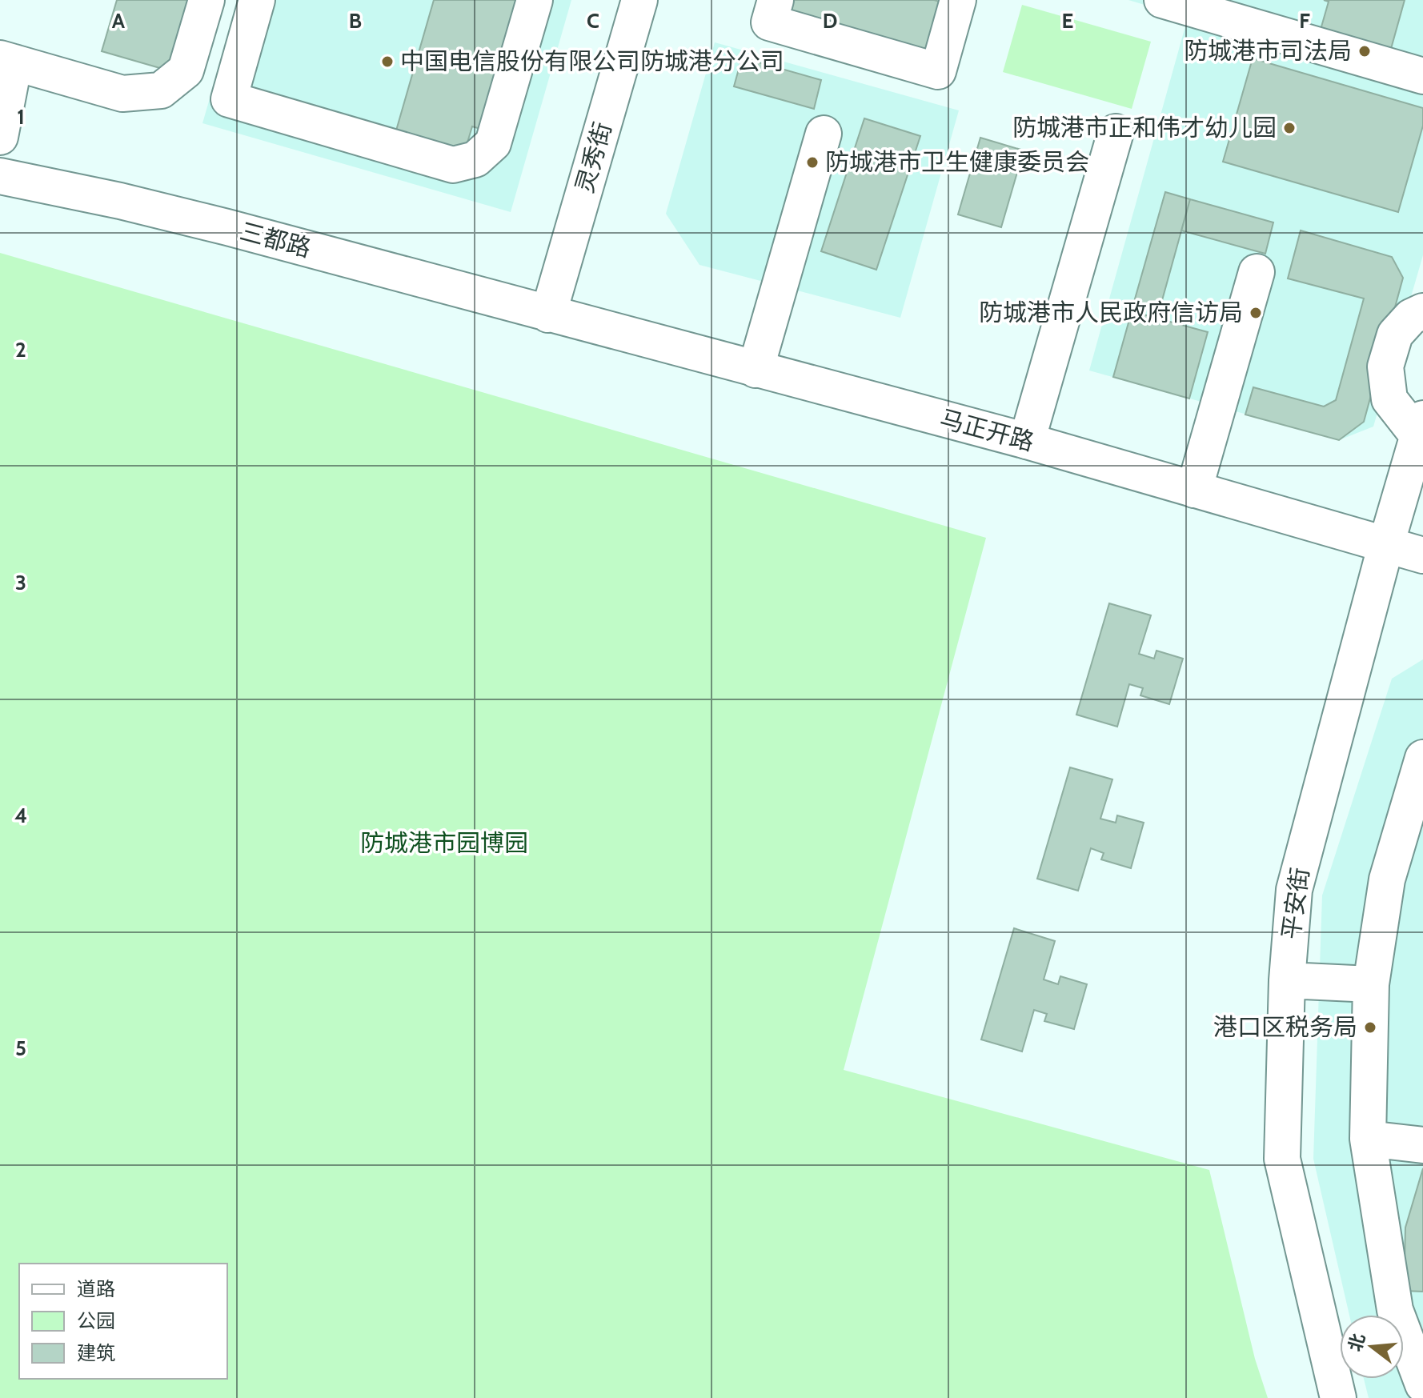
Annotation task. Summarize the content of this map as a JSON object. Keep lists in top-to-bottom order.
{
  "streets": {
    "main road": [
      "灵秀街",
      "三都路",
      "马正开路",
      "平安街"
    ]
  },
  "crossings": [
    ["灵秀街", "三都路"],
    ["灵秀街", "马正开路"],
    ["三都路", "马正开路"],
    ["马正开路", "平安街"]
  ],
  "parks": ["防城港市园博园"],
  "places": [
    "防城港市司法局",
    "中国电信股份有限公司防城港分公司",
    "防城港市正和伟才幼儿园",
    "防城港市卫生健康委员会",
    "防城港市人民政府信访局",
    "港口区税务局"
  ],
  "legend": ["道路", "公园", "建筑"],
  "north": "left",
  "grid": {
    "columns": [
      "A",
      "B",
      "C",
      "D",
      "E",
      "F"
    ],
    "rows": [
      "1",
      "2",
      "3",
      "4",
      "5"
    ]
  }
}
